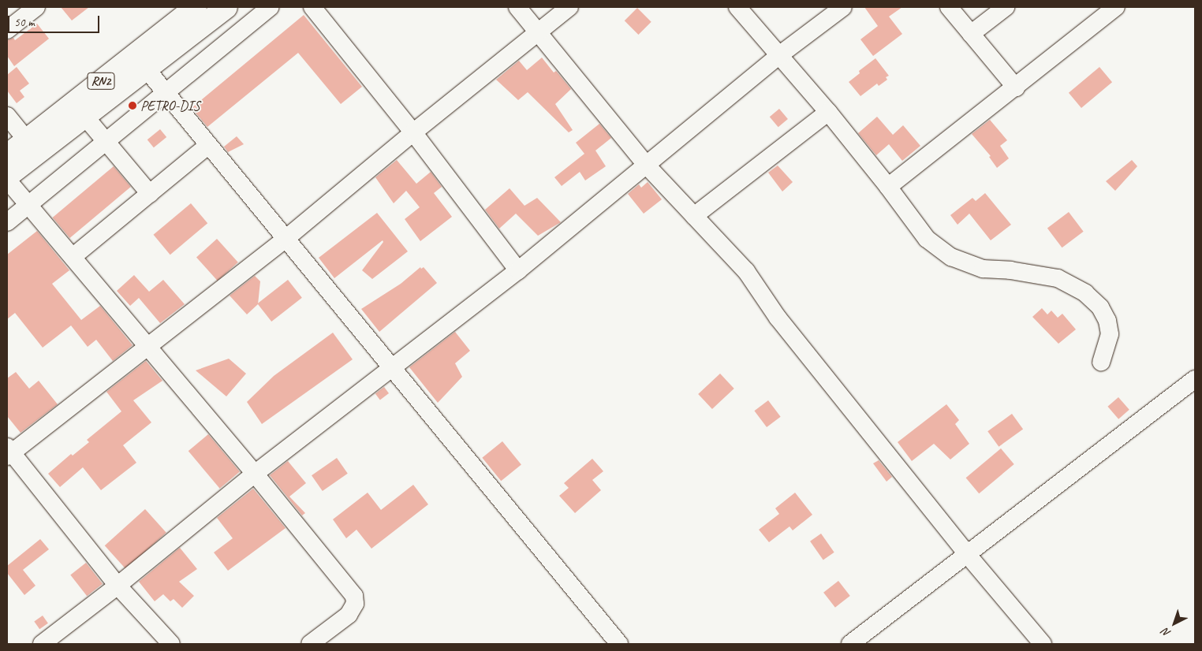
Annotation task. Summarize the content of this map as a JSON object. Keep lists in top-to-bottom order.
{
  "streets": {
    "highway": ["RN2"]
  },
  "places": ["PETRO-DIS"],
  "scale_bar": "50 m",
  "north": "bottom left"
}
